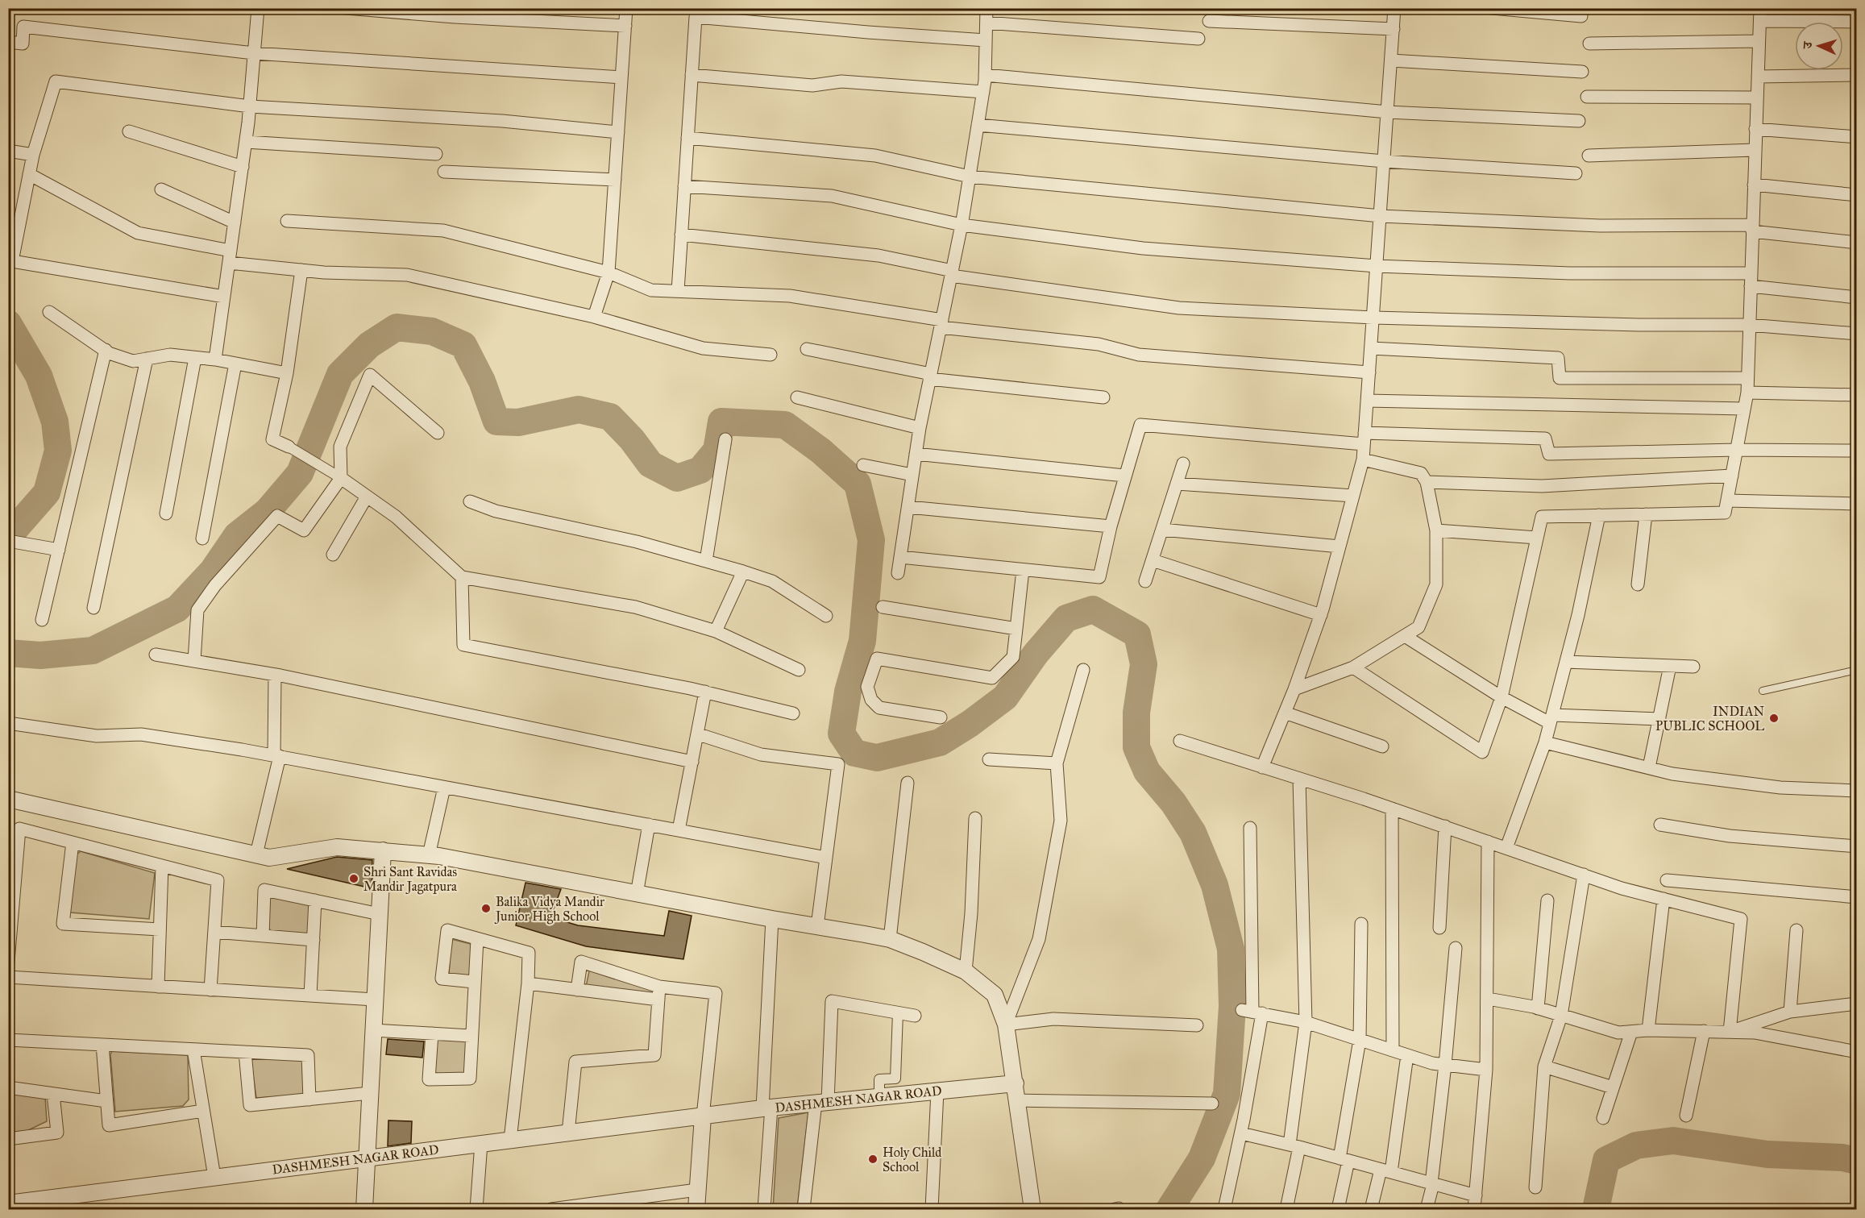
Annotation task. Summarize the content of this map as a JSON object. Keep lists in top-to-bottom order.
{
  "streets": {
    "street": ["DASHMESH NAGAR ROAD"]
  },
  "places": [
    "INDIAN PUBLIC SCHOOL",
    "Shri Sant Ravidas Mandir Jagatpura",
    "Balika Vidya Mandir Junior High School",
    "Holy Child School"
  ],
  "north": "left"
}
